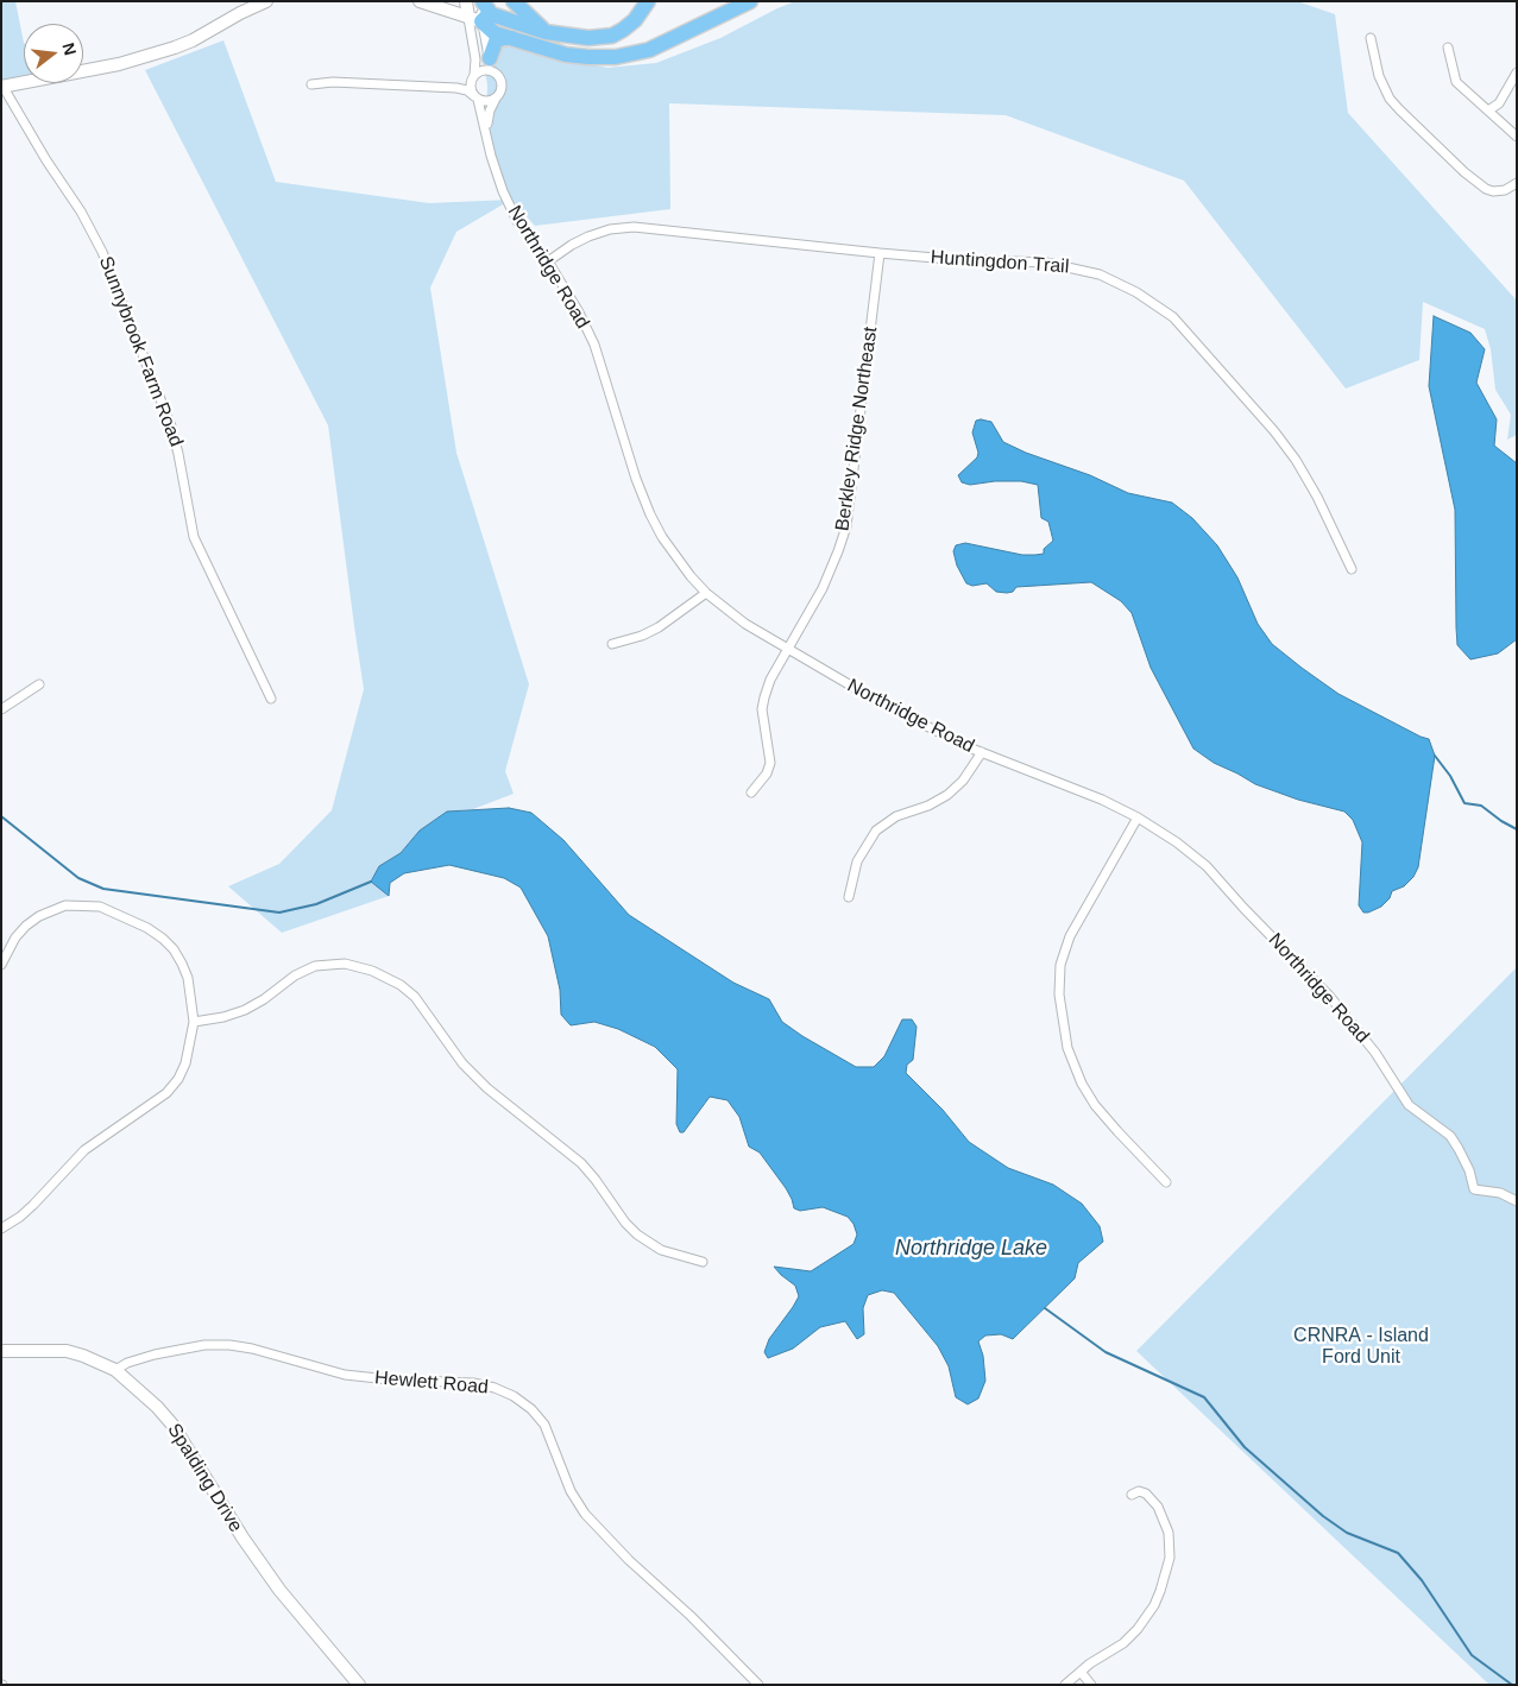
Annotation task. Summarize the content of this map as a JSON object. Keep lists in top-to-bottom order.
{
  "streets": {
    "street": [
      "Huntingdon Trail",
      "Northridge Road",
      "Sunnybrook Farm Road",
      "Berkley Ridge Northeast",
      "Hewlett Road",
      "Spalding Drive"
    ]
  },
  "crossings": [
    ["Huntingdon Trail", "Northridge Road"],
    ["Huntingdon Trail", "Berkley Ridge Northeast"],
    ["Northridge Road", "Berkley Ridge Northeast"],
    ["Hewlett Road", "Spalding Drive"]
  ],
  "water": ["Northridge Lake"],
  "parks": ["CRNRA - Island Ford Unit"],
  "north": "right"
}
